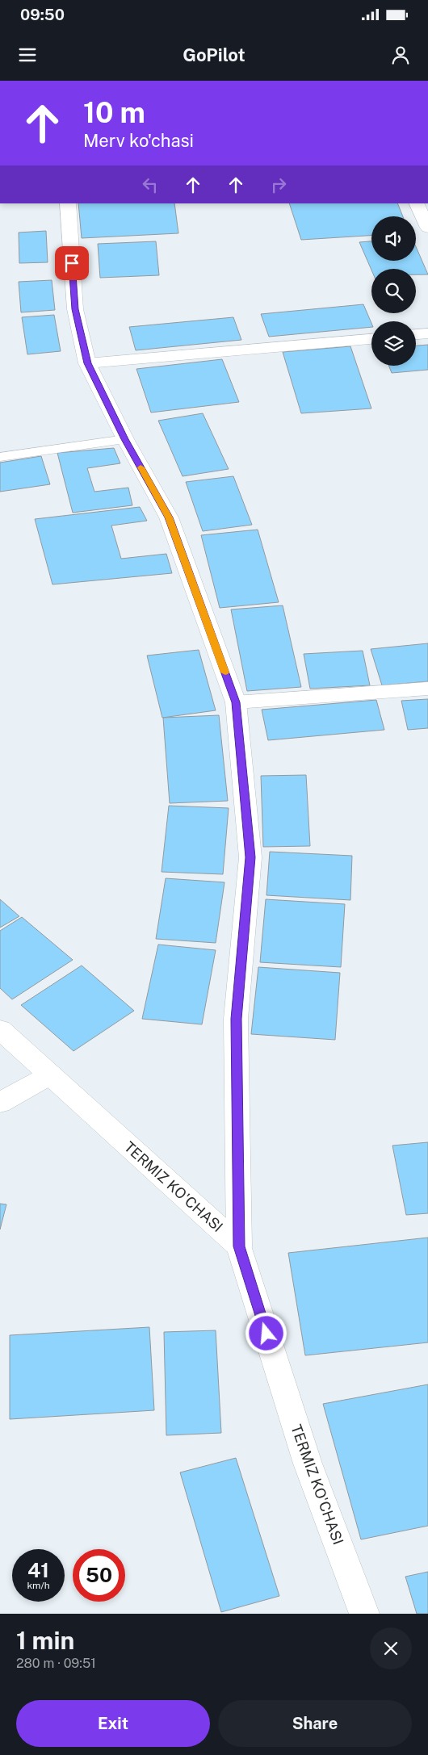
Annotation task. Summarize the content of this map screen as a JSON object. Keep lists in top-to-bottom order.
{
  "streets": {
    "street": ["TERMIZ KO'CHASI"]
  },
  "page": {
    "status": "09:50",
    "header": "GoPilot",
    "turn": ["10 m", "Merv ko'chasi"],
    "speed": "41 km/h",
    "limit": "50",
    "heading": ["1 min", "280 m · 09:51"],
    "buttons": ["Exit", "Share"]
  }
}
